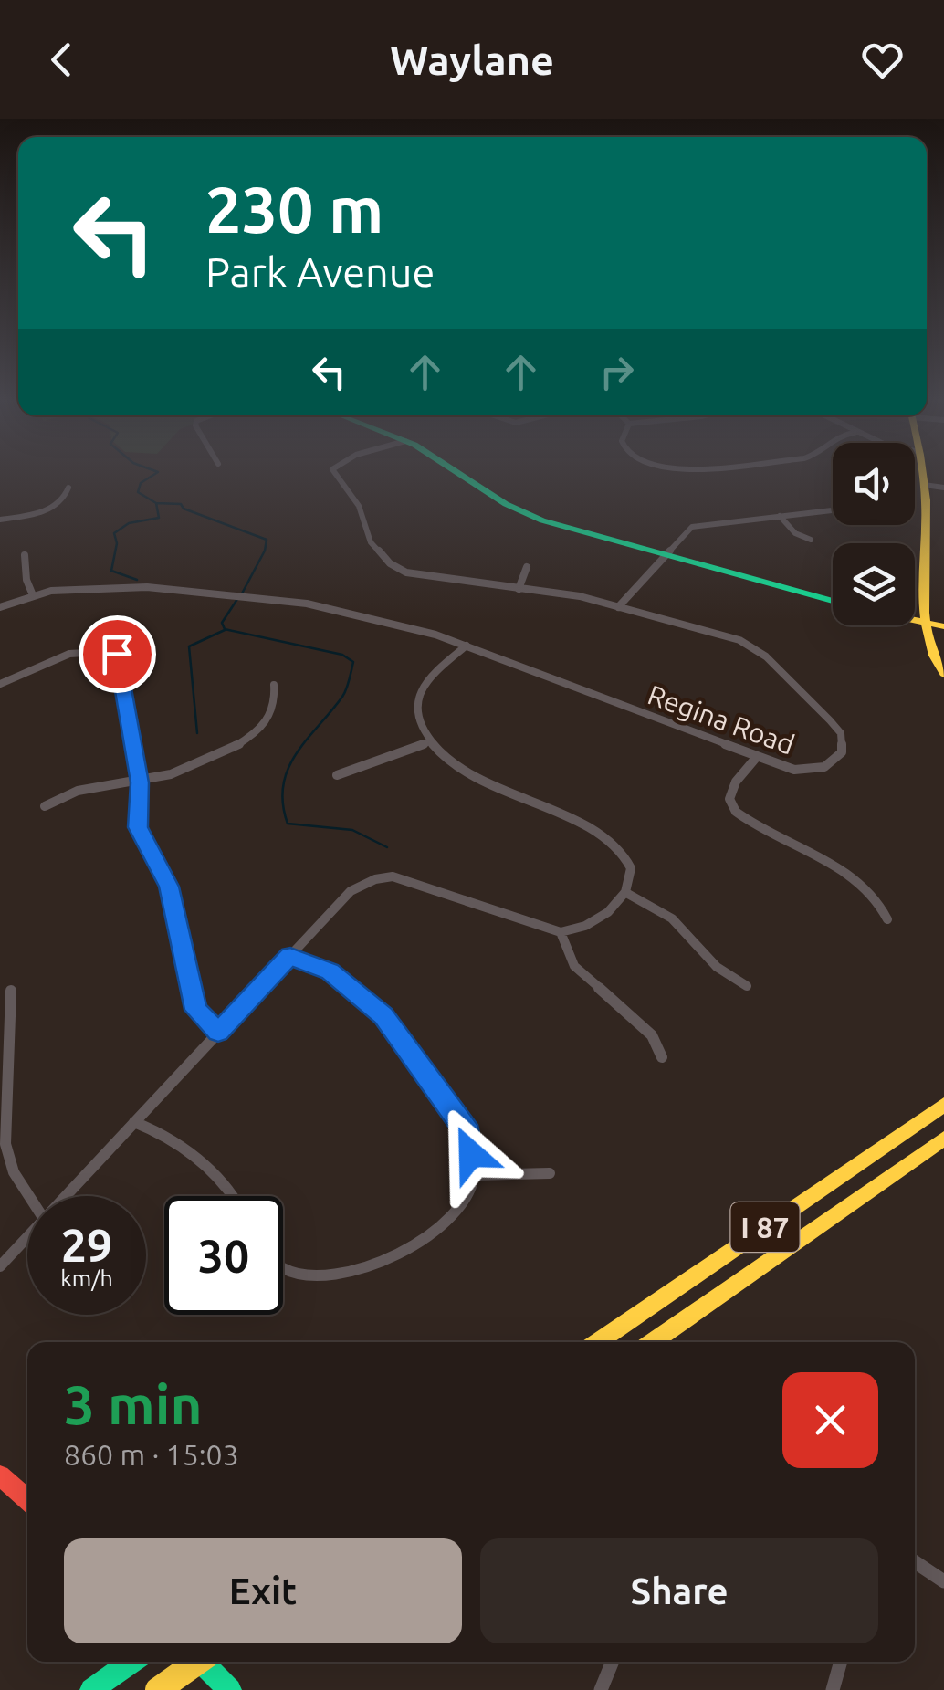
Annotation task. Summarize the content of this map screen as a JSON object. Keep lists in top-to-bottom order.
{
  "streets": {
    "main road": ["I 87"],
    "street": ["Regina Road"]
  },
  "page": {
    "header": "Waylane",
    "turn": ["230 m", "Park Avenue"],
    "speed": "29 km/h",
    "limit": "30",
    "heading": ["3 min", "860 m · 15:03"],
    "buttons": ["Exit", "Share"]
  }
}
